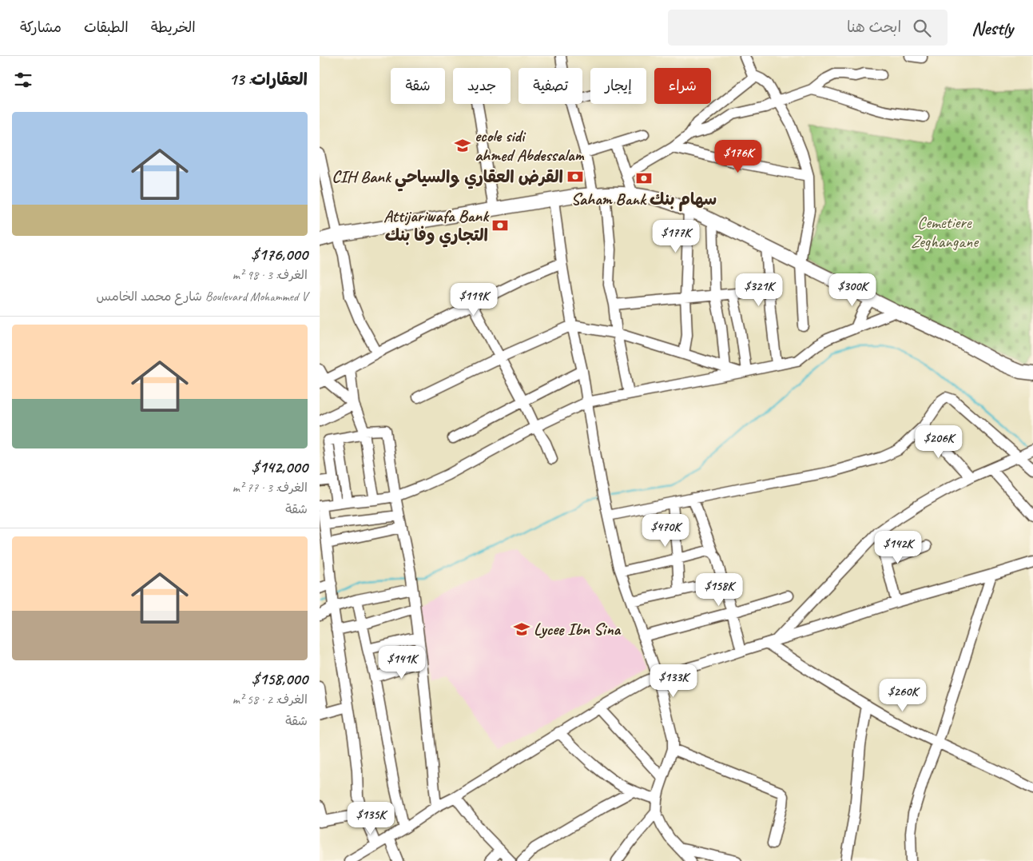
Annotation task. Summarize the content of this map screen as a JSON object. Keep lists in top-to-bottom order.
{
  "parks": ["Cemetiere Zeghangane"],
  "places": {
    "school or university": ["ecole sidi ahmed Abdessalam", "Lycee Ibn Sina"],
    "bank": ["CIH Bank القرض العقاري والسياحي", "Saham Bank سهام بنك", "Attijariwafa Bank التجاري وفا بنك"]
  },
  "page": {
    "header": "Nestly",
    "search": "ابحث هنا",
    "nav": ["الخريطة", "الطبقات", "مشاركة"],
    "heading": "العقارات: 13",
    "chip": [
      "شراء",
      "إيجار",
      "تصفية",
      "جديد",
      "شقة"
    ],
    "list": [
      {
        "name": "$176,000",
        "note": "الغرف: 3 · 98 m² · Boulevard Mohammed V شارع محمد الخامس"
      },
      {
        "name": "$142,000",
        "note": "الغرف: 3 · 77 m² · شقة"
      },
      {
        "name": "$158,000",
        "note": "الغرف: 2 · 58 m² · شقة"
      }
    ],
    "price": [
      "$176K",
      "$177K",
      "$321K",
      "$300K",
      "$119K",
      "$206K",
      "$470K",
      "$142K",
      "$158K",
      "$141K",
      "$133K",
      "$260K",
      "$135K"
    ]
  }
}
